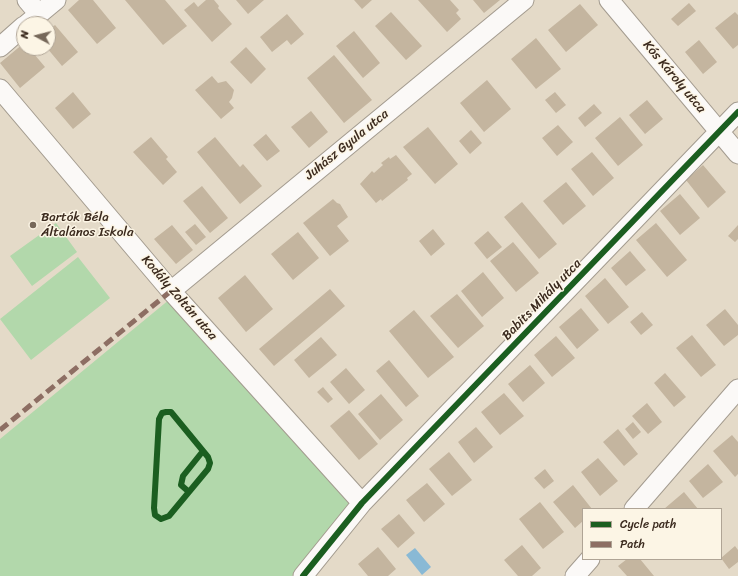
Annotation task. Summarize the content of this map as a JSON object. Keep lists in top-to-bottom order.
{
  "streets": {
    "street": [
      "Kós Károly utca",
      "Juhász Gyula utca",
      "Kodály Zoltán utca",
      "Babits Mihály utca"
    ]
  },
  "crossings": [
    ["Kós Károly utca", "Babits Mihály utca"],
    ["Juhász Gyula utca", "Kodály Zoltán utca"],
    ["Kodály Zoltán utca", "Babits Mihály utca"]
  ],
  "places": ["Bartók Béla Általános Iskola"],
  "legend": ["Cycle path", "Path"],
  "north": "left"
}
